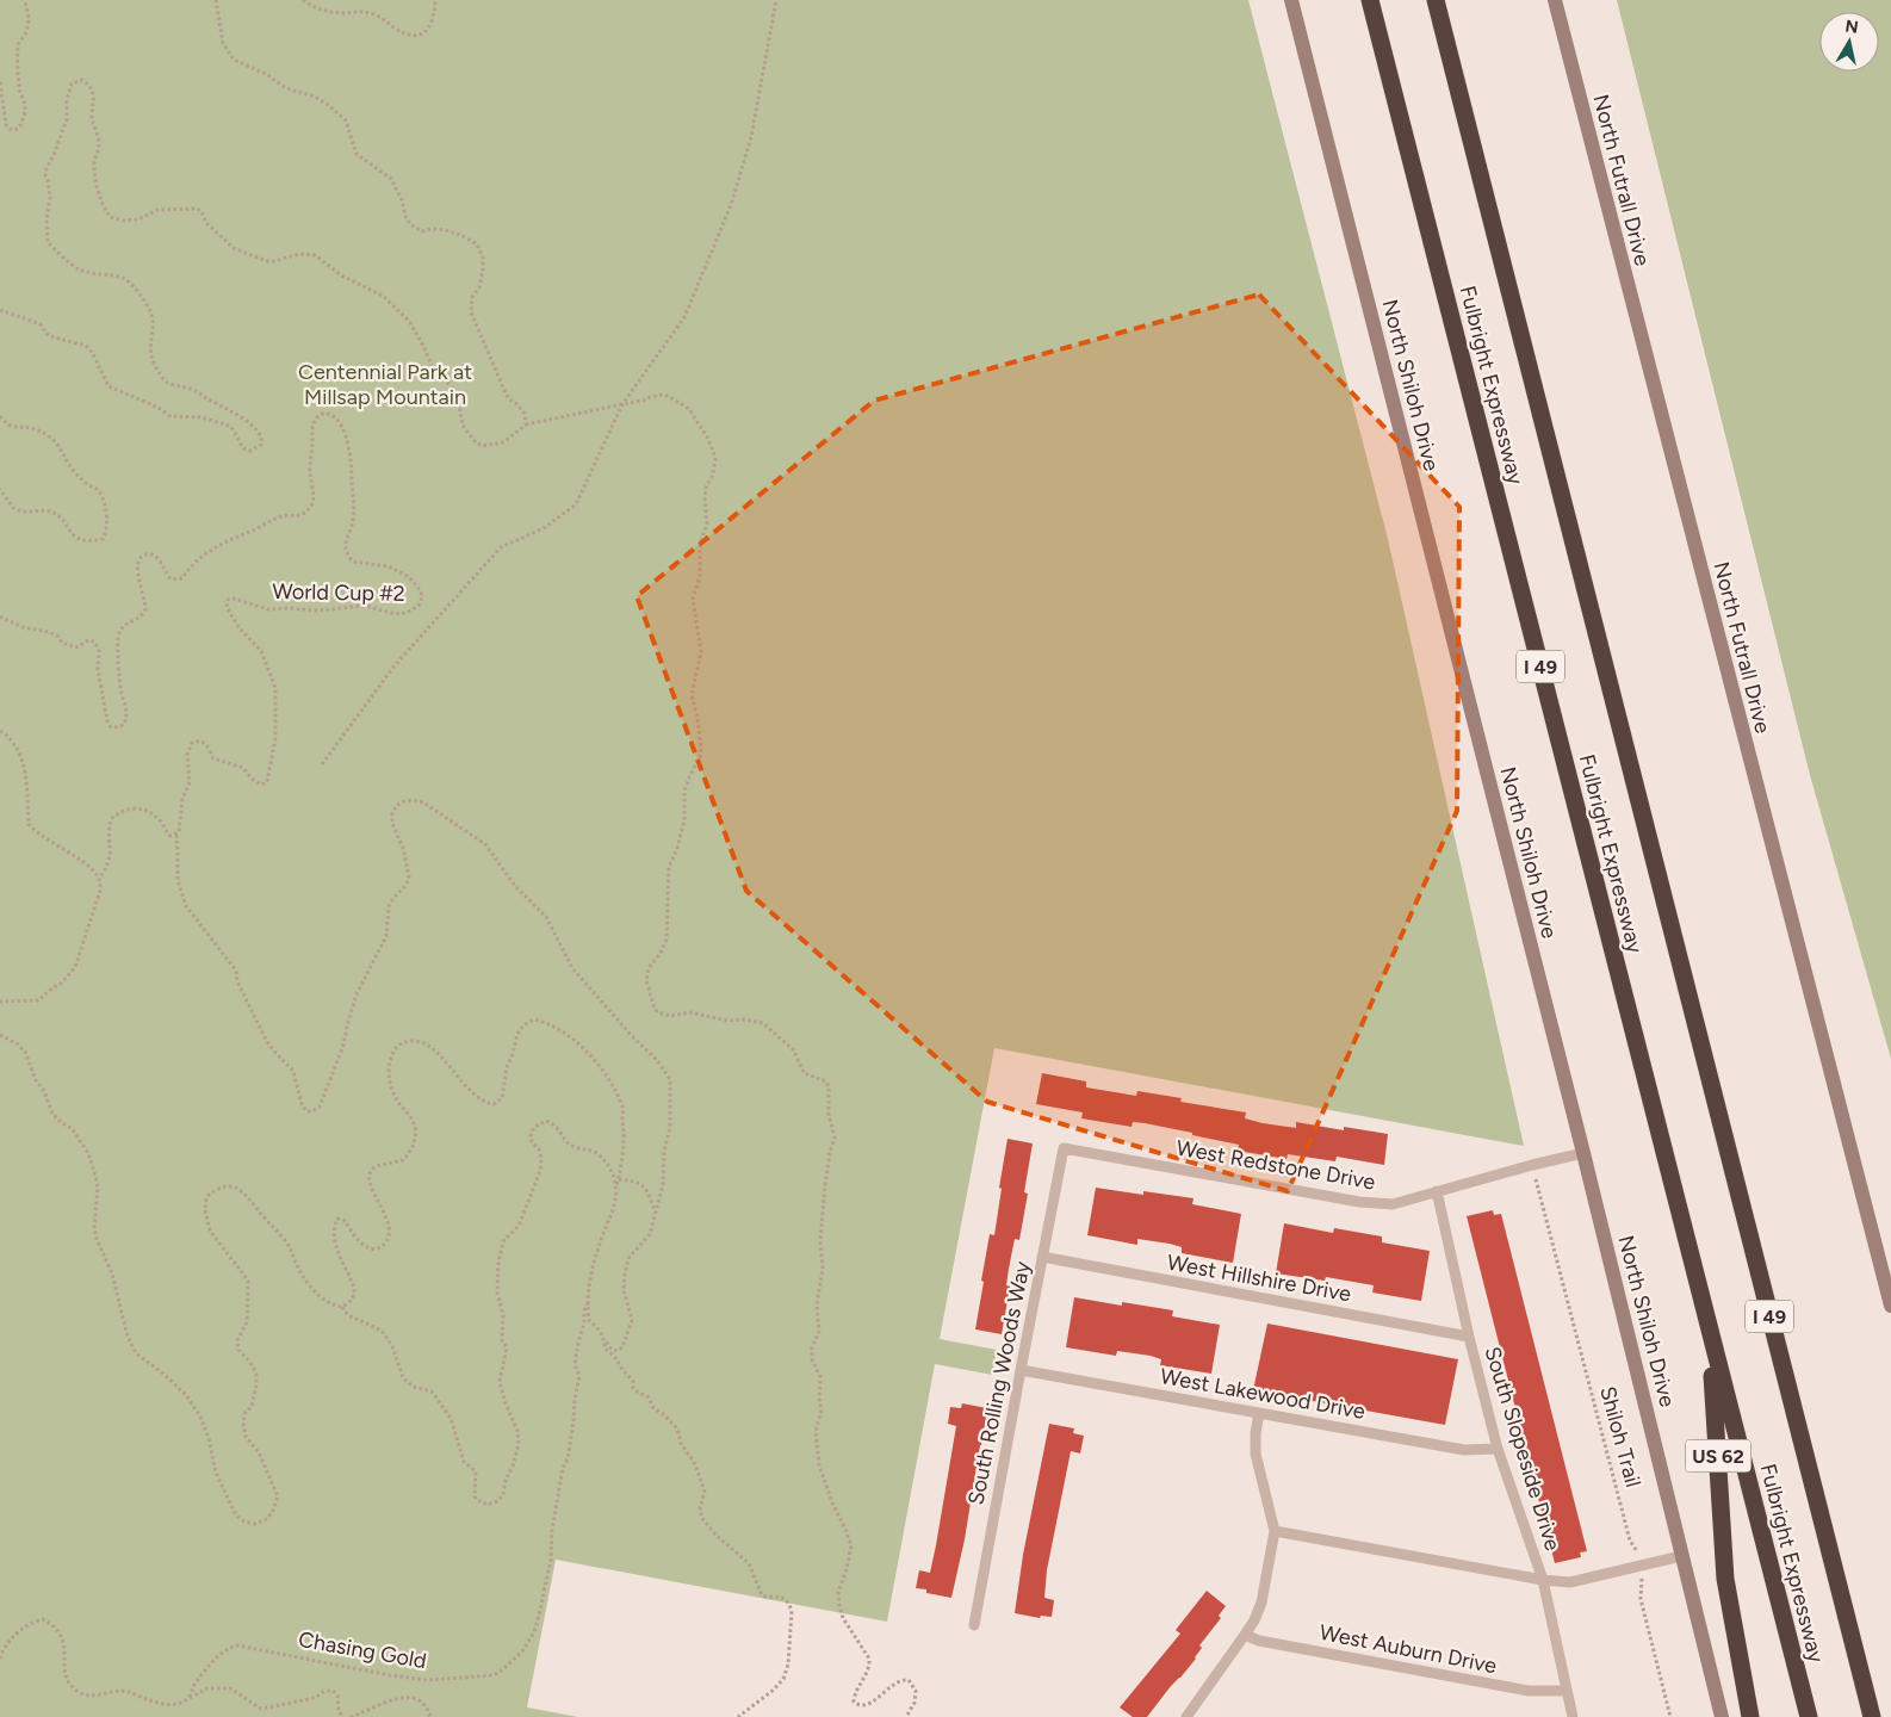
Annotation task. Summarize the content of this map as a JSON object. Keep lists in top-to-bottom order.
{
  "streets": {
    "highway": ["Fulbright Expressway", "I 49", "US 62"],
    "main road": ["North Futrall Drive", "North Shiloh Drive"],
    "lane": [
      "West Redstone Drive",
      "West Hillshire Drive",
      "South Rolling Woods Way",
      "West Lakewood Drive",
      "South Slopeside Drive",
      "West Auburn Drive"
    ],
    "path": ["World Cup #2", "Shiloh Trail", "Chasing Gold"]
  },
  "crossings": [
    ["North Shiloh Drive", "West Redstone Drive"],
    ["Fulbright Expressway", "US 62"],
    ["West Redstone Drive", "South Rolling Woods Way"],
    ["West Redstone Drive", "Shiloh Trail"],
    ["West Redstone Drive", "South Slopeside Drive"],
    ["West Hillshire Drive", "South Rolling Woods Way"],
    ["West Hillshire Drive", "South Slopeside Drive"],
    ["South Rolling Woods Way", "West Lakewood Drive"],
    ["West Lakewood Drive", "South Slopeside Drive"],
    ["South Slopeside Drive", "West Auburn Drive"]
  ],
  "parks": ["Centennial Park at Millsap Mountain"],
  "north": "top"
}
